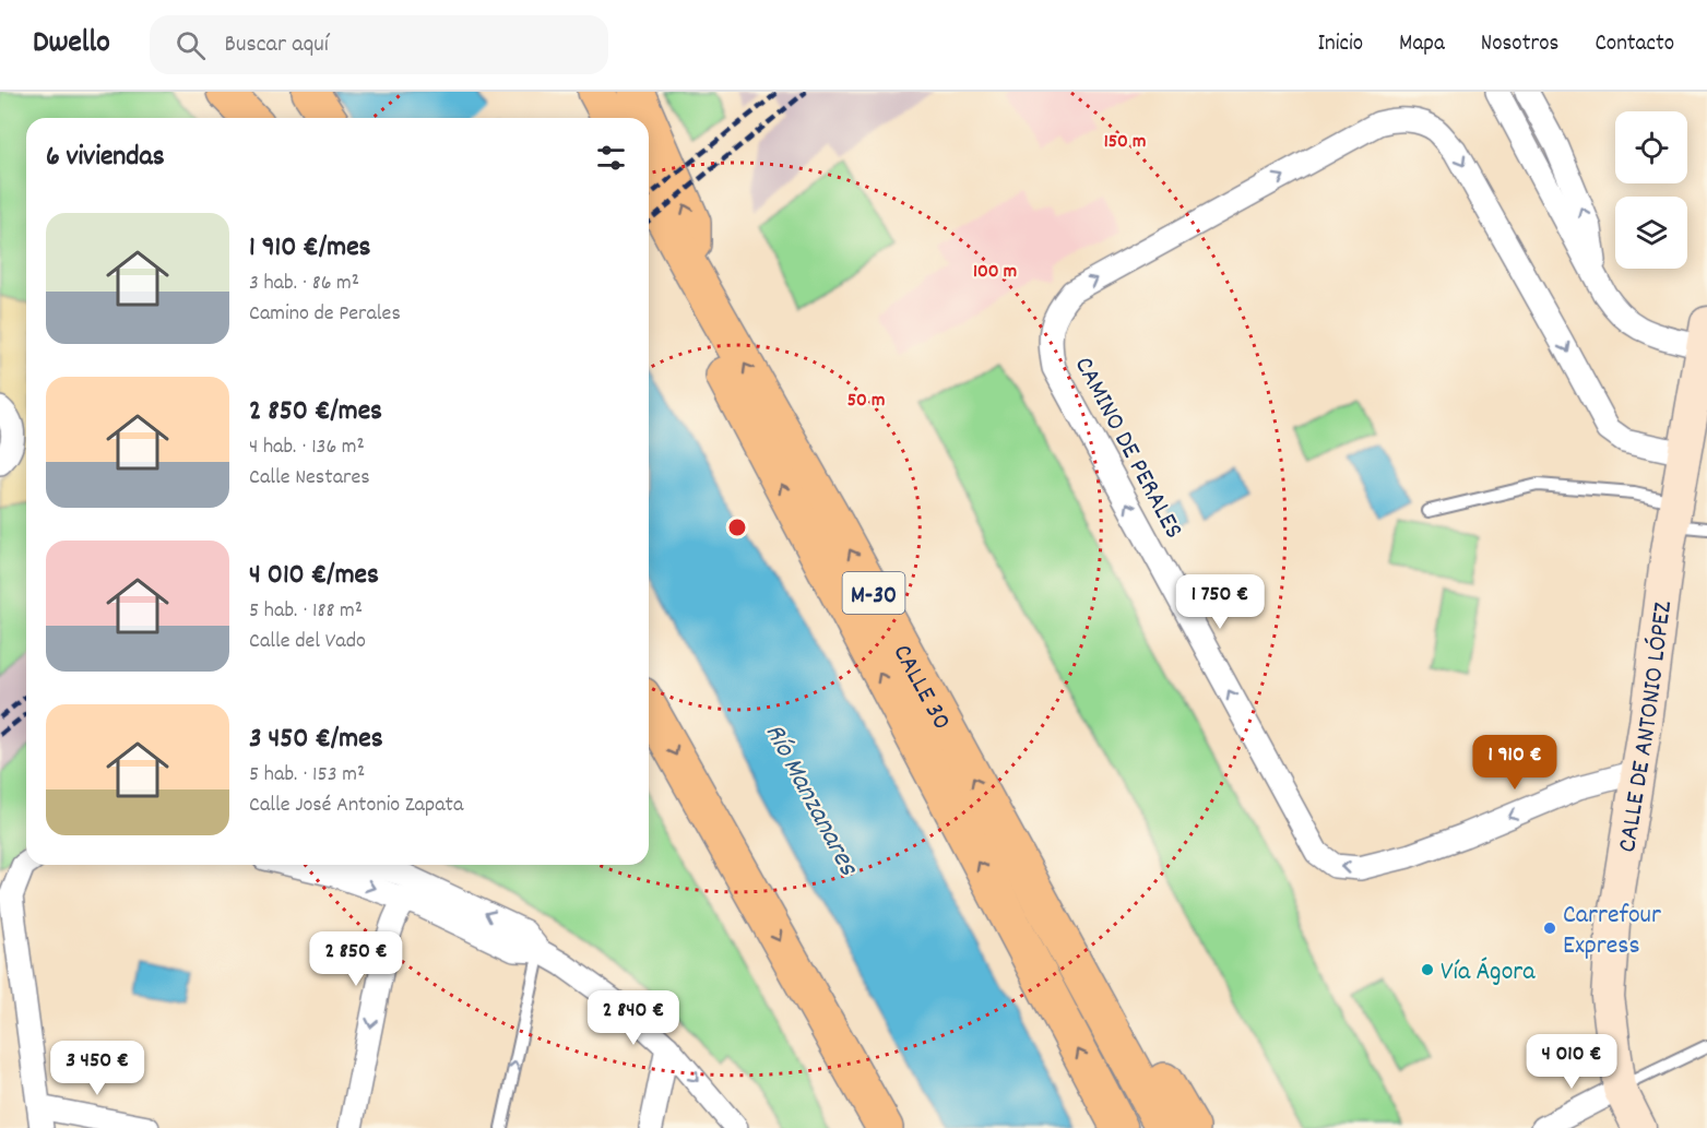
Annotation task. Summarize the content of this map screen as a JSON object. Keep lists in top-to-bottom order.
{
  "streets": {
    "highway": ["M-30", "CALLE 30"],
    "street": ["CAMINO DE PERALES", "CALLE DE ANTONIO LÓPEZ"]
  },
  "crossings": [
    ["CAMINO DE PERALES", "CALLE DE ANTONIO LÓPEZ"]
  ],
  "water": ["Río Manzanares"],
  "places": ["Carrefour Express", "Vía Ágora"],
  "page": {
    "header": "Dwello",
    "search": "Buscar aquí",
    "nav": [
      "Inicio",
      "Mapa",
      "Nosotros",
      "Contacto"
    ],
    "heading": "6 viviendas",
    "list": [
      {
        "name": "1 910 €/mes",
        "note": "3 hab. · 86 m² · Camino de Perales"
      },
      {
        "name": "2 850 €/mes",
        "note": "4 hab. · 136 m² · Calle Nestares"
      },
      {
        "name": "4 010 €/mes",
        "note": "5 hab. · 188 m² · Calle del Vado"
      },
      {
        "name": "3 450 €/mes",
        "note": "5 hab. · 153 m² · Calle José Antonio Zapata"
      }
    ],
    "price": [
      "1 750 €",
      "1 910 €",
      "2 850 €",
      "2 840 €",
      "4 010 €",
      "3 450 €"
    ]
  },
  "rings": ["150 m", "100 m", "50 m"]
}
